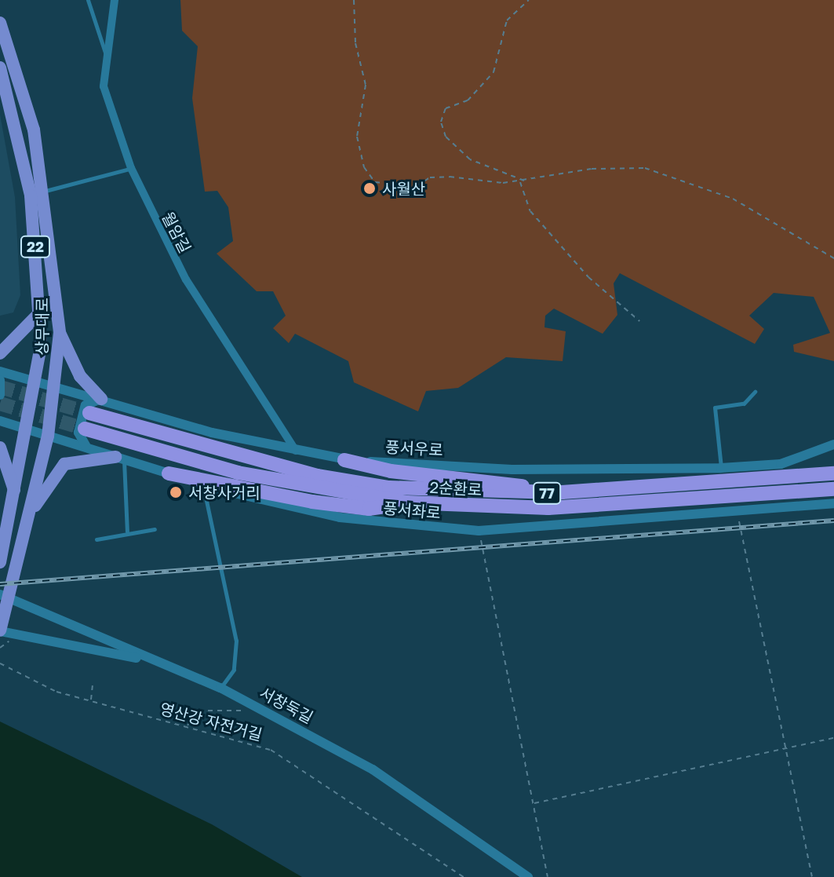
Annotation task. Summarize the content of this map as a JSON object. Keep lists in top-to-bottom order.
{
  "streets": {
    "highway": ["2순환로", "77"],
    "main road": ["22", "상무대로"],
    "street": [
      "월암길",
      "풍서우로",
      "풍서좌로",
      "서창둑길"
    ],
    "path": ["영산강 자전거길"]
  },
  "crossings": [
    ["월암길", "풍서우로"],
    ["상무대로", "풍서우로"],
    ["상무대로", "풍서좌로"],
    ["상무대로", "서창둑길"]
  ],
  "places": ["사월산", "서창사거리"]
}
